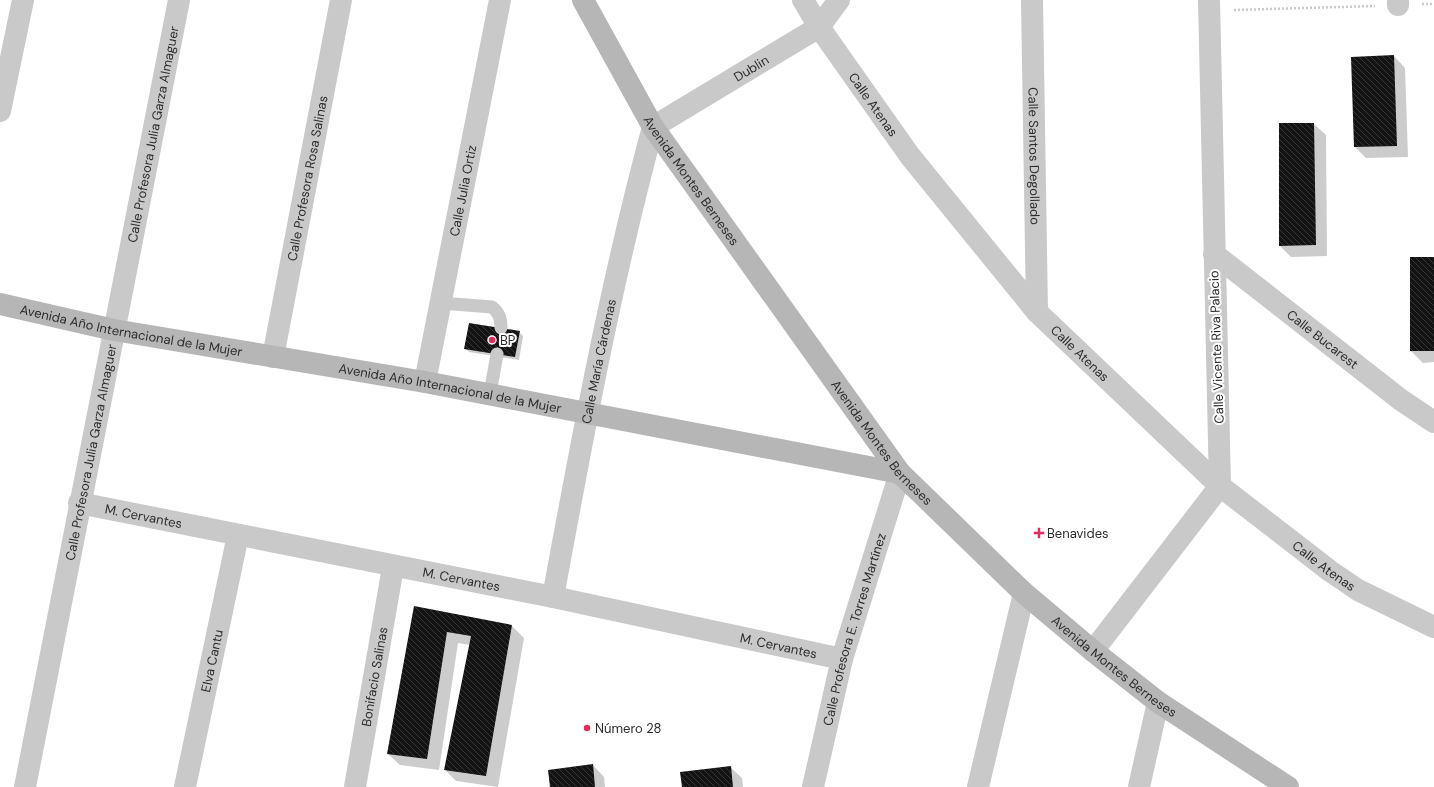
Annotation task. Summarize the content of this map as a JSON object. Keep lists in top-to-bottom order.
{
  "streets": {
    "street": [
      "Dublin",
      "Calle Atenas",
      "Calle Profesora Julia Garza Almaguer",
      "Calle Santos Degollado",
      "Calle Profesora Rosa Salinas",
      "Avenida Montes Berneses",
      "Calle Julia Ortiz",
      "Avenida Año Internacional de la Mujer",
      "Calle Bucarest",
      "Calle Vicente Riva Palacio",
      "Calle María Cárdenas",
      "M. Cervantes",
      "Calle Profesora E. Torres Martínez",
      "Elva Cantu",
      "Bonifacio Salinas"
    ]
  },
  "crossings": [
    ["Dublin", "Calle Atenas"],
    ["Dublin", "Avenida Montes Berneses"],
    ["Dublin", "Calle María Cárdenas"],
    ["Calle Atenas", "Calle Santos Degollado"],
    ["Calle Atenas", "Calle Vicente Riva Palacio"],
    ["Calle Profesora Julia Garza Almaguer", "Avenida Año Internacional de la Mujer"],
    ["Calle Profesora Julia Garza Almaguer", "M. Cervantes"],
    ["Calle Profesora Rosa Salinas", "Avenida Año Internacional de la Mujer"],
    ["Avenida Montes Berneses", "Avenida Año Internacional de la Mujer"],
    ["Avenida Montes Berneses", "Calle María Cárdenas"],
    ["Avenida Montes Berneses", "Calle Profesora E. Torres Martínez"],
    ["Calle Julia Ortiz", "Avenida Año Internacional de la Mujer"],
    ["Avenida Año Internacional de la Mujer", "Calle María Cárdenas"],
    ["Avenida Año Internacional de la Mujer", "Calle Profesora E. Torres Martínez"],
    ["Calle Bucarest", "Calle Vicente Riva Palacio"],
    ["Calle María Cárdenas", "M. Cervantes"],
    ["M. Cervantes", "Calle Profesora E. Torres Martínez"],
    ["M. Cervantes", "Elva Cantu"],
    ["M. Cervantes", "Bonifacio Salinas"]
  ],
  "places": {
    "other": ["BP", "Número 28"],
    "health": ["Benavides"]
  }
}
